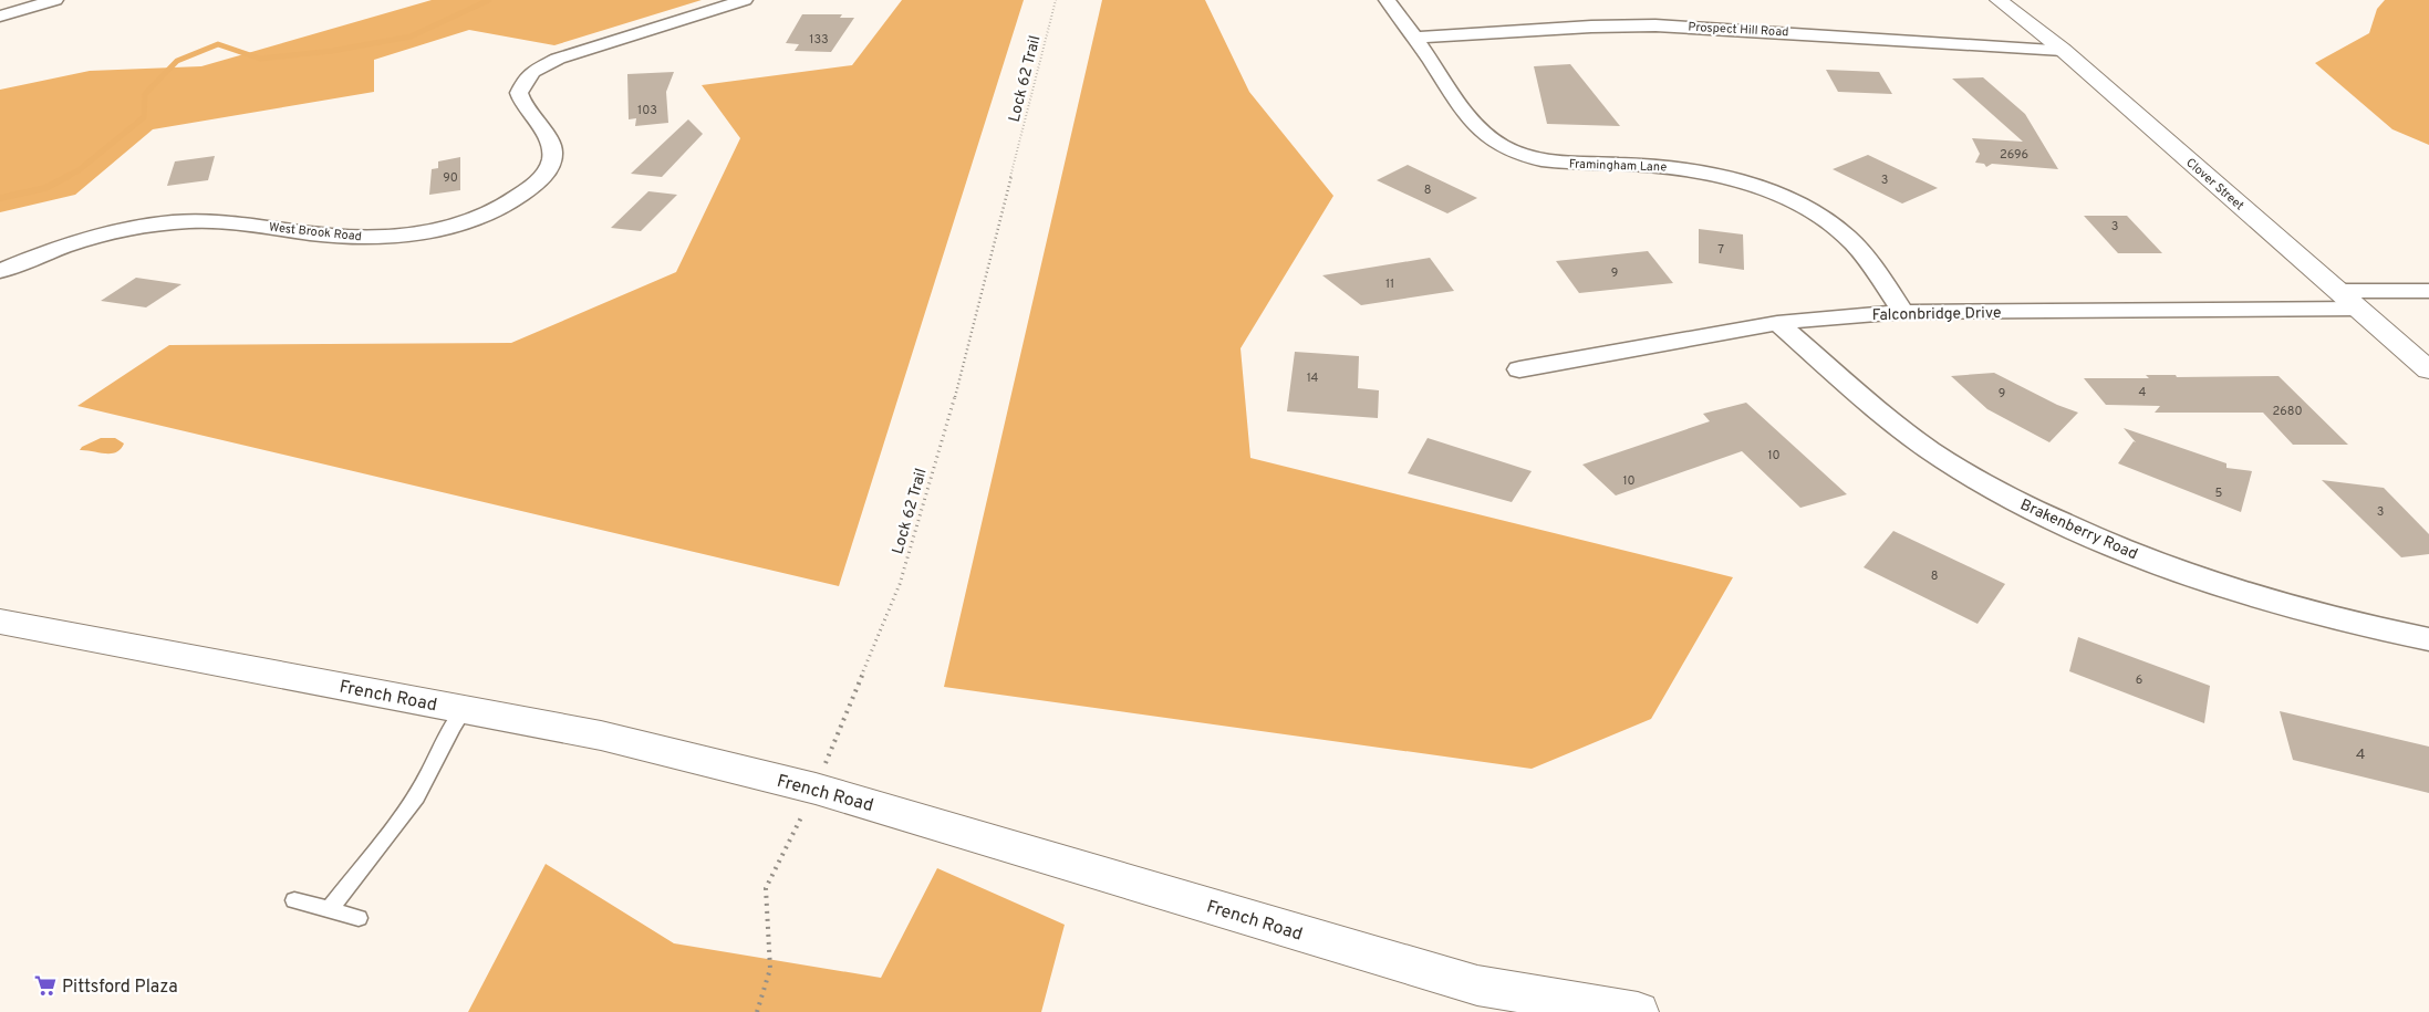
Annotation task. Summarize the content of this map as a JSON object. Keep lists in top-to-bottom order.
{
  "streets": {
    "street": [
      "Prospect Hill Road",
      "Framingham Lane",
      "Clover Street",
      "West Brook Road",
      "Falconbridge Drive",
      "Brakenberry Road",
      "French Road"
    ],
    "path": ["Lock 62 Trail"]
  },
  "crossings": [
    ["Prospect Hill Road", "Framingham Lane"],
    ["Prospect Hill Road", "Clover Street"],
    ["Lock 62 Trail", "French Road"],
    ["Framingham Lane", "Falconbridge Drive"],
    ["Clover Street", "Falconbridge Drive"],
    ["Falconbridge Drive", "Brakenberry Road"]
  ],
  "places": {
    "supermarket": ["Pittsford Plaza"]
  },
  "house_numbers": [
    "133",
    "103",
    "2696",
    "90",
    "3",
    "8",
    "3",
    "7",
    "9",
    "11",
    "14",
    "4",
    "9",
    "2680",
    "10",
    "10",
    "5",
    "3",
    "8",
    "6",
    "4"
  ]
}
